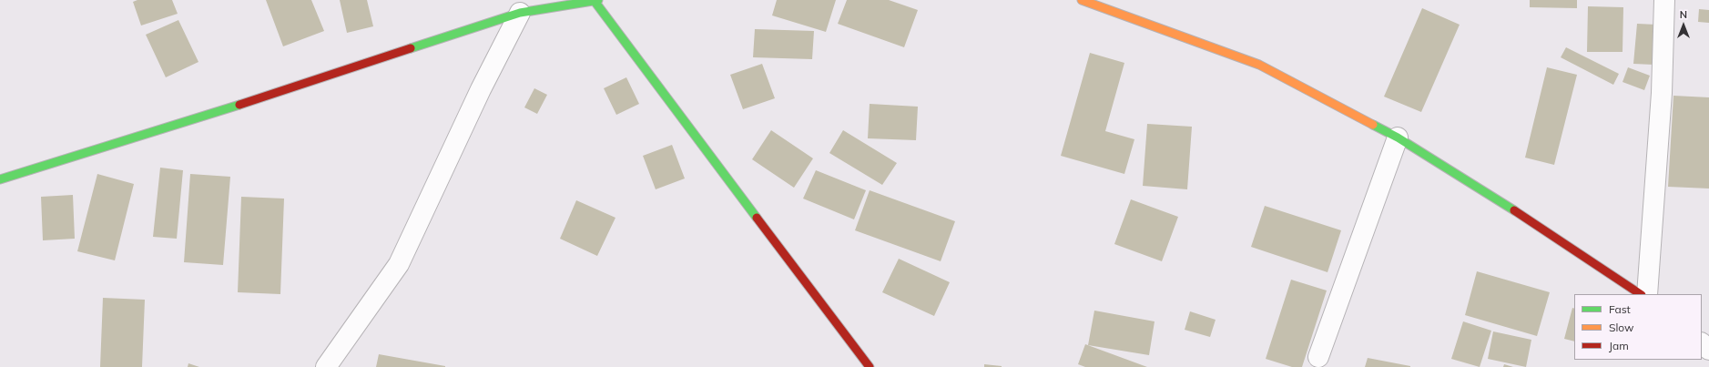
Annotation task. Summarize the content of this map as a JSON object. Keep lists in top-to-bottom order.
{
  "legend": ["Fast", "Slow", "Jam"],
  "north": "top"
}
